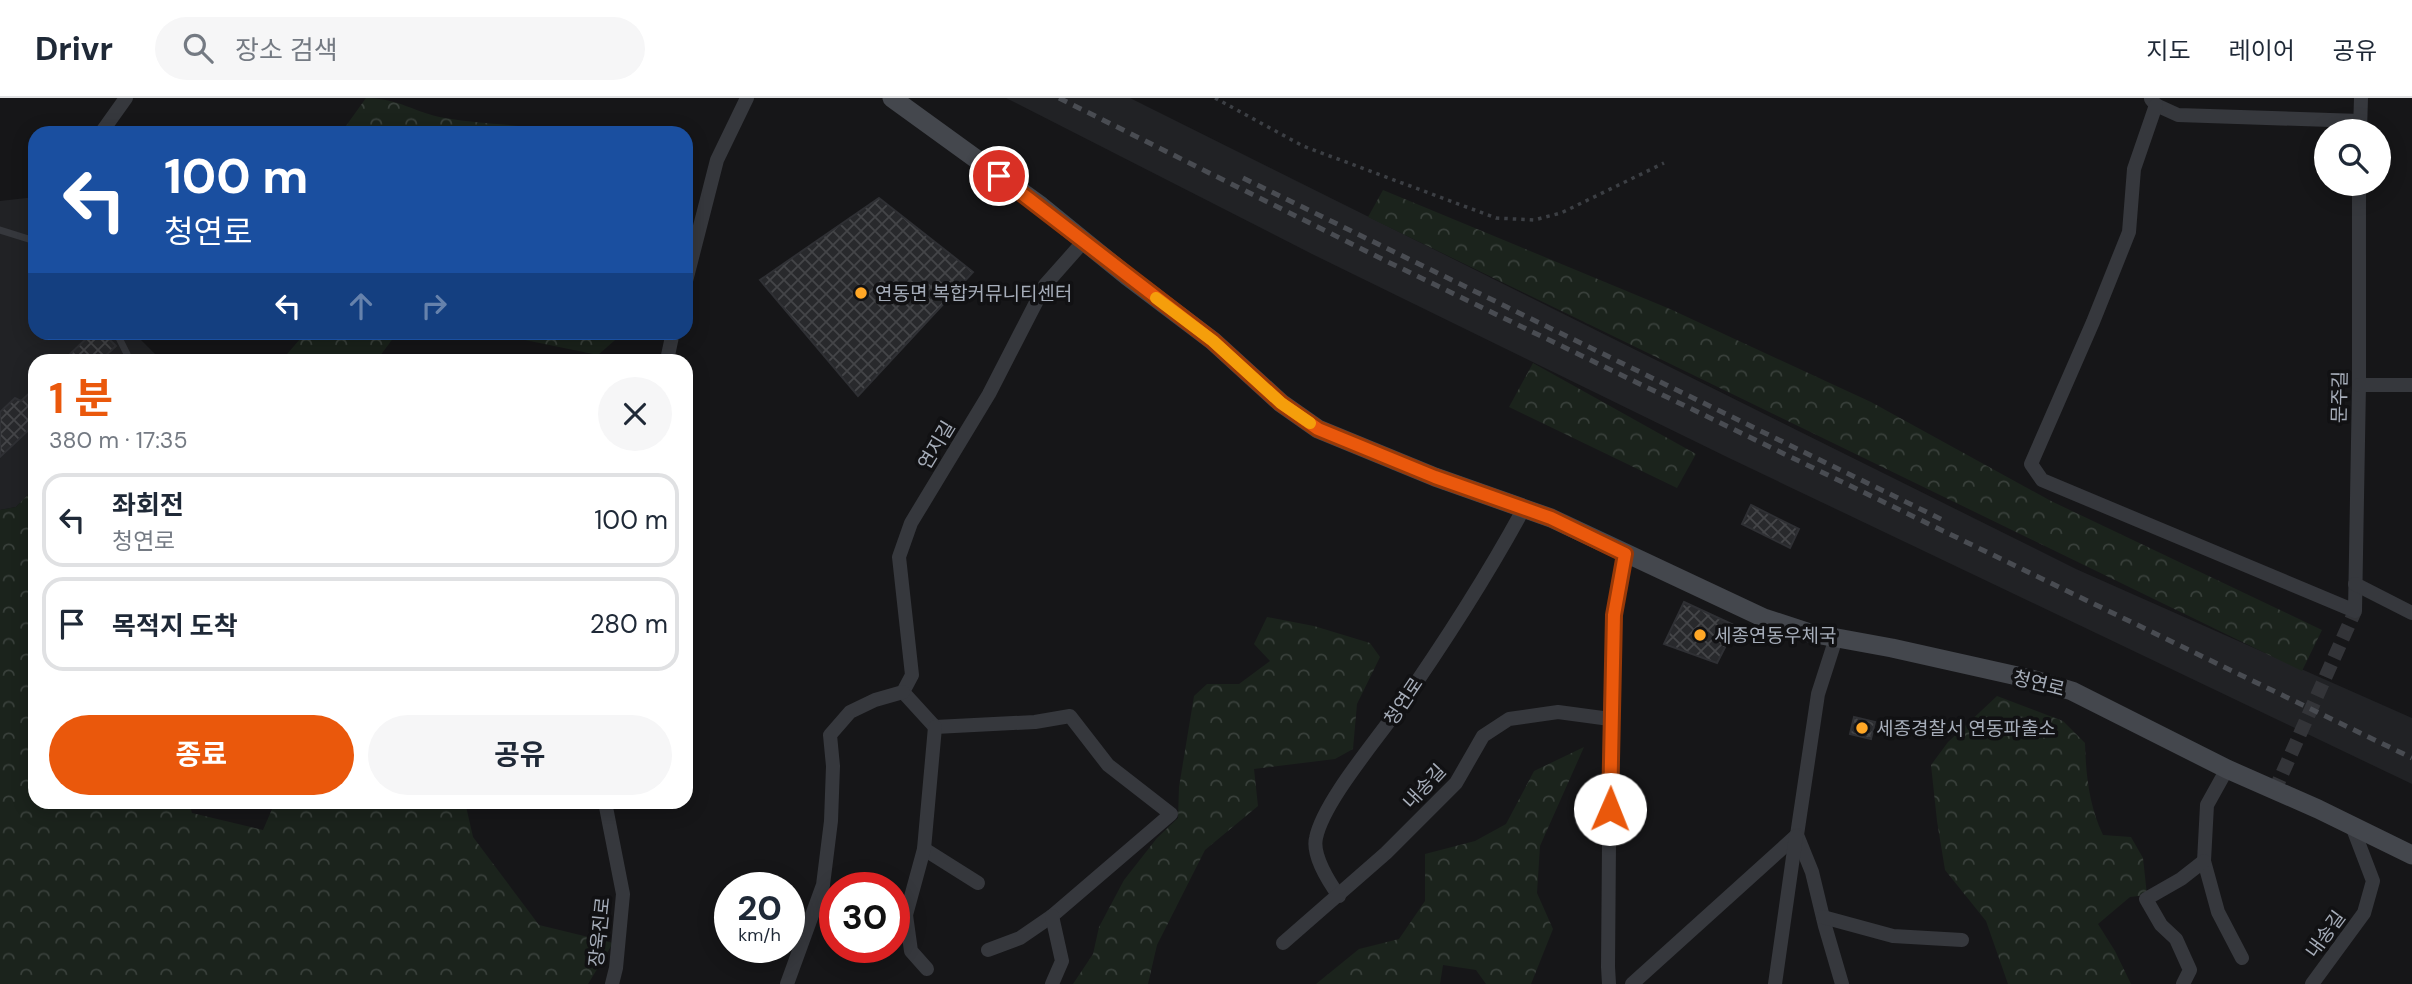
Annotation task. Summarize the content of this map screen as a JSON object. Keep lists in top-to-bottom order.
{
  "streets": {
    "main road": ["청연로"],
    "street": [
      "문주길",
      "연지길",
      "내송길",
      "장욱진로"
    ]
  },
  "crossings": [
    ["연지길", "청연로"],
    ["청연로", "내송길"]
  ],
  "places": ["연동면 복합커뮤니티센터", "세종연동우체국", "세종경찰서 연동파출소"],
  "page": {
    "header": "Drivr",
    "search": "장소 검색",
    "nav": ["지도", "레이어", "공유"],
    "turn": ["100 m", "청연로"],
    "heading": ["1 분", "380 m · 17:35"],
    "list": [
      {
        "name": "좌회전",
        "note": "청연로",
        "value": "100 m"
      },
      {
        "name": "목적지 도착",
        "value": "280 m"
      }
    ],
    "buttons": ["종료", "공유"],
    "speed": "20 km/h",
    "limit": "30"
  }
}
